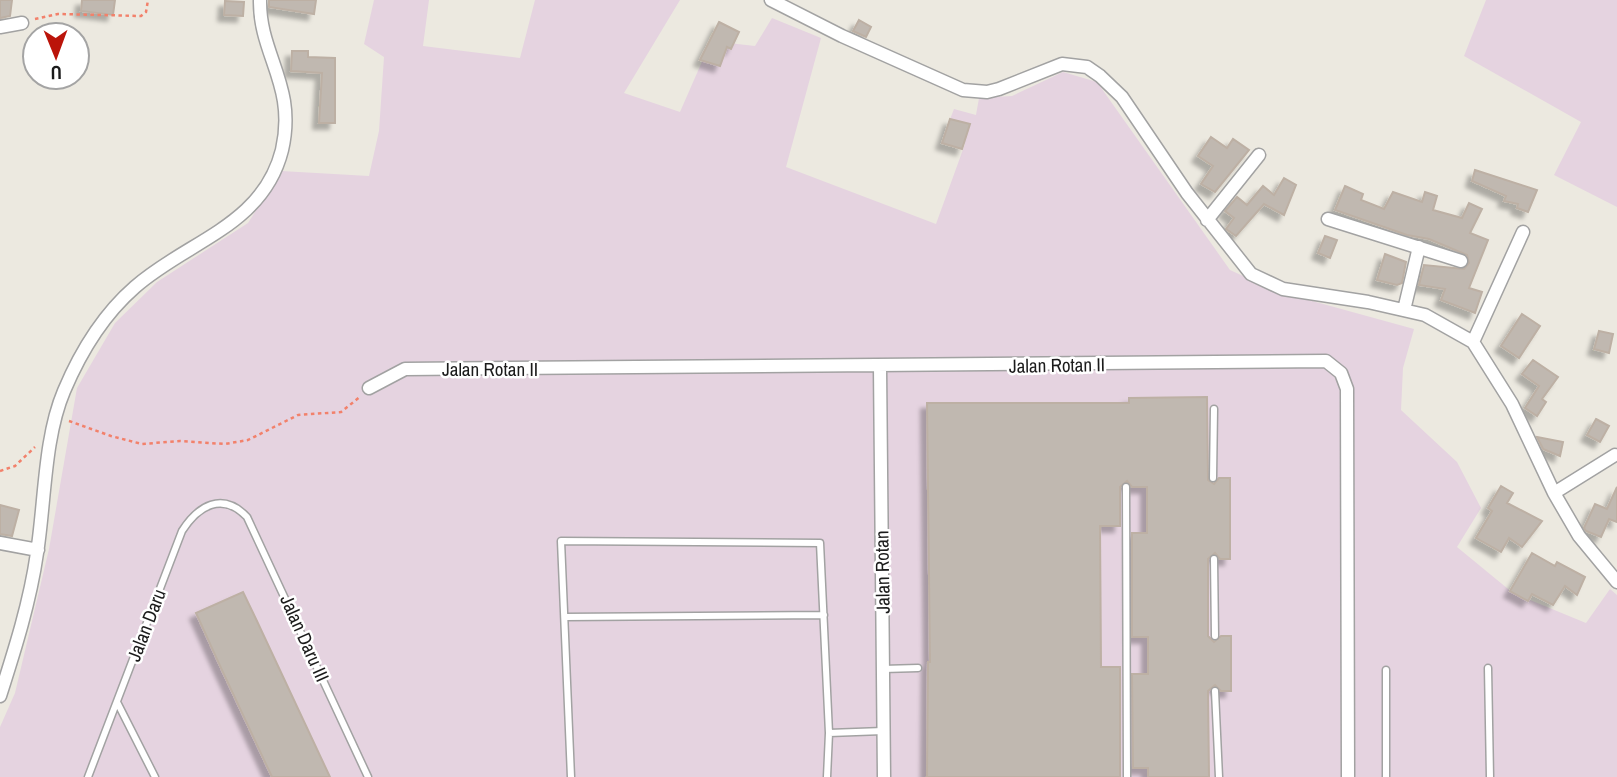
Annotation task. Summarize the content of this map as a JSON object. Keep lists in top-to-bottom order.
{
  "streets": {
    "street": ["Jalan Rotan II", "Jalan Rotan"],
    "lane": ["Jalan Daru", "Jalan Daru III"]
  },
  "crossings": [
    ["Jalan Rotan II", "Jalan Rotan"],
    ["Jalan Daru", "Jalan Daru III"]
  ],
  "north": "bottom"
}
